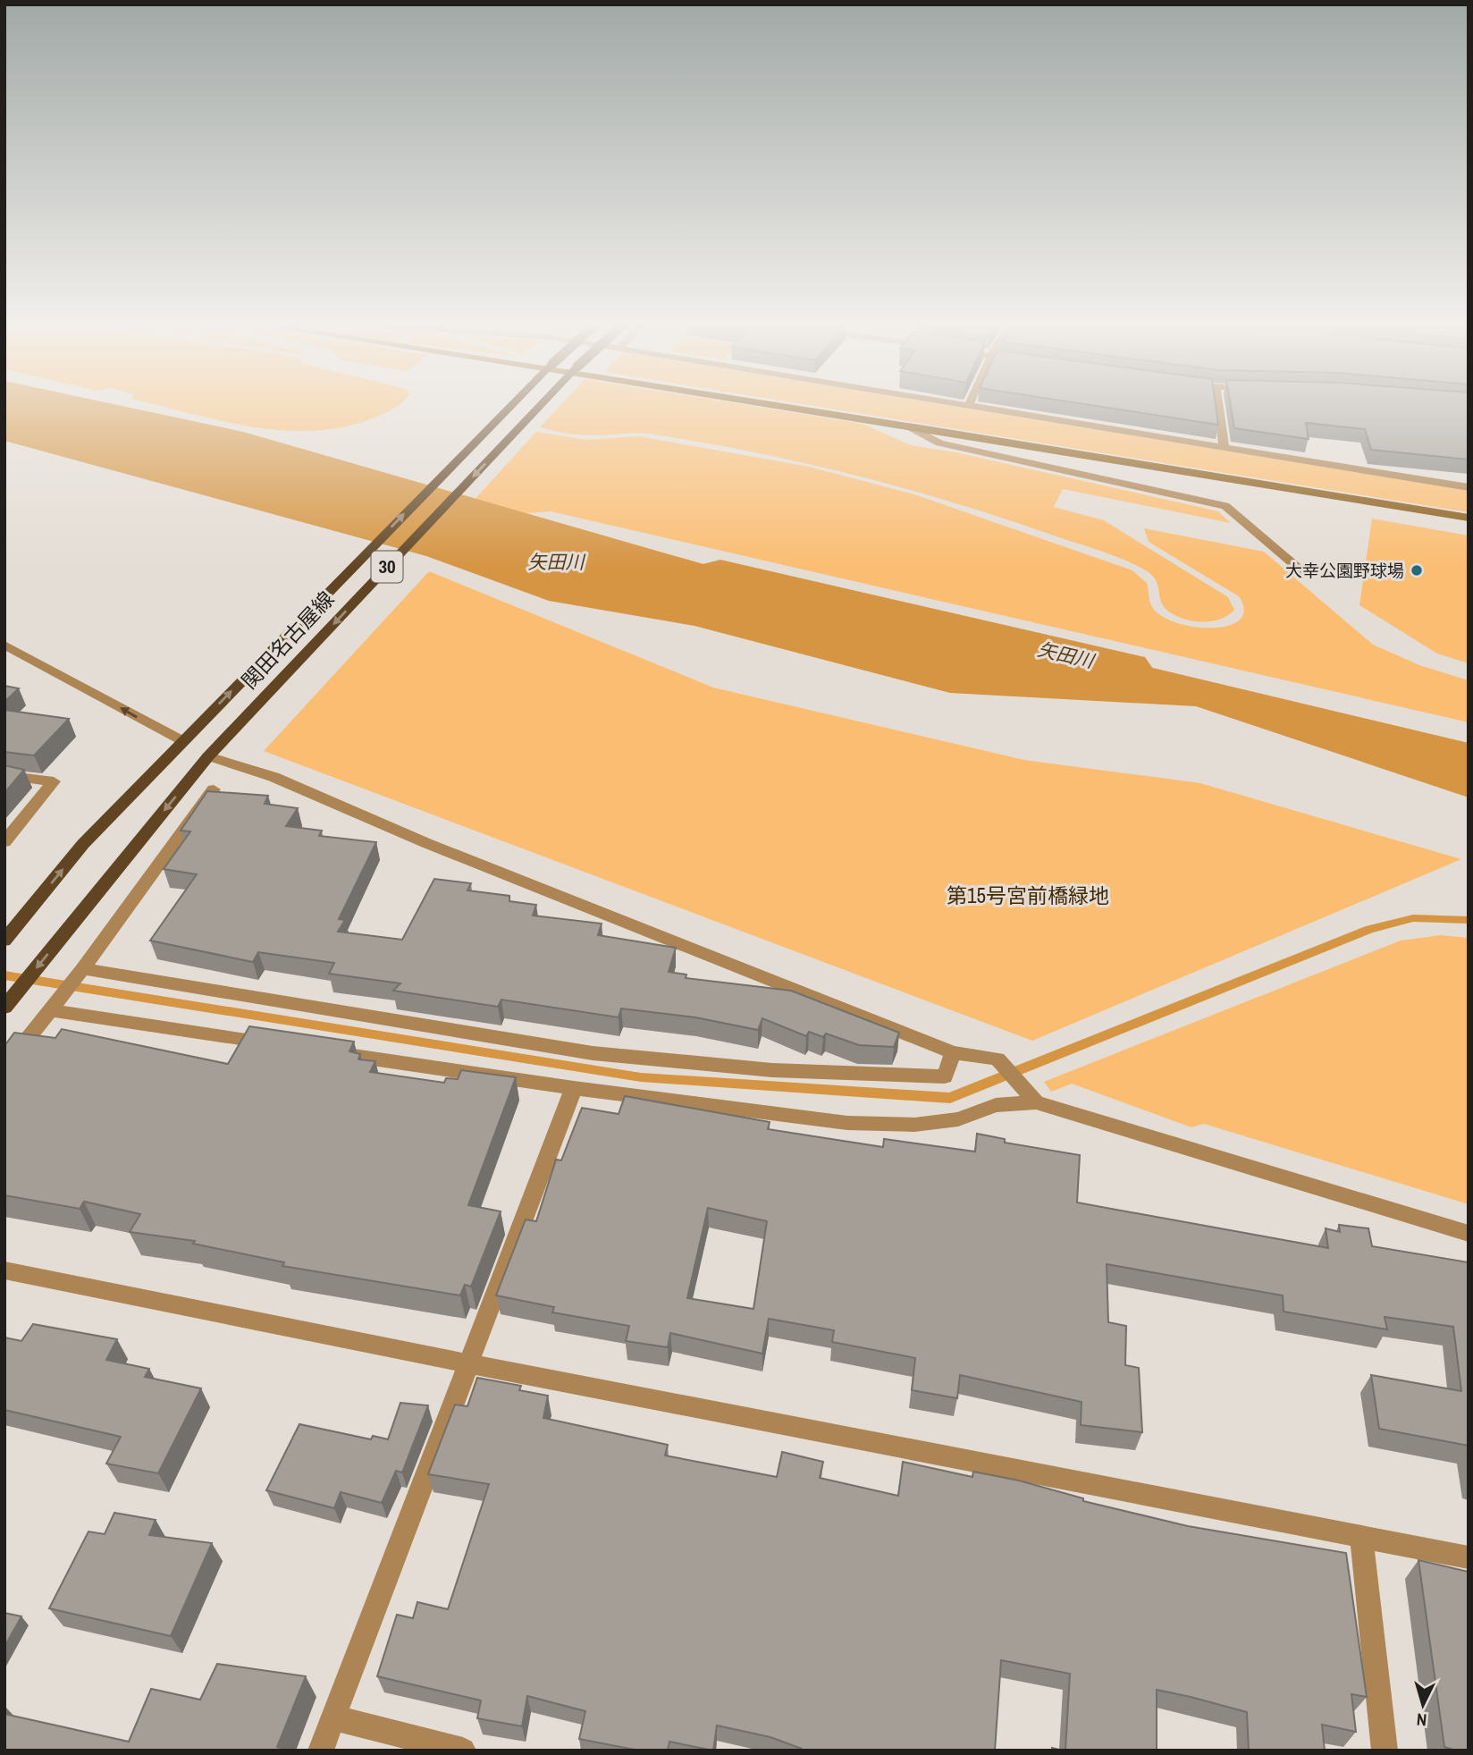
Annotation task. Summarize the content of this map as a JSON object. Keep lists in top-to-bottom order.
{
  "streets": {
    "main road": ["30", "関田名古屋線"]
  },
  "water": ["矢田川"],
  "parks": ["第15号宮前橋緑地"],
  "places": ["大幸公園野球場"],
  "north": "bottom"
}
